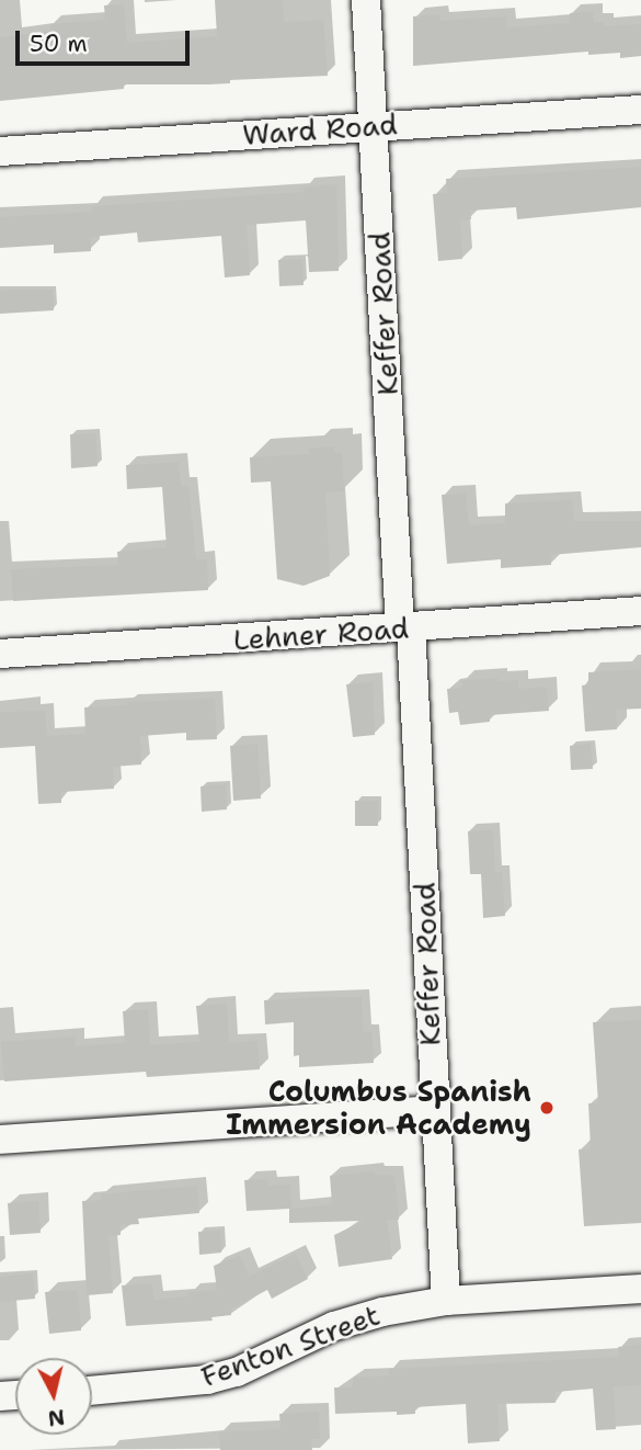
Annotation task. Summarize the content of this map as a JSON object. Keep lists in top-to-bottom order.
{
  "streets": {
    "street": [
      "Ward Road",
      "Keffer Road",
      "Lehner Road",
      "Fenton Street"
    ]
  },
  "crossings": [
    ["Ward Road", "Keffer Road"],
    ["Keffer Road", "Lehner Road"],
    ["Keffer Road", "Fenton Street"]
  ],
  "places": ["Columbus Spanish Immersion Academy"],
  "scale_bar": "50 m",
  "north": "bottom"
}
